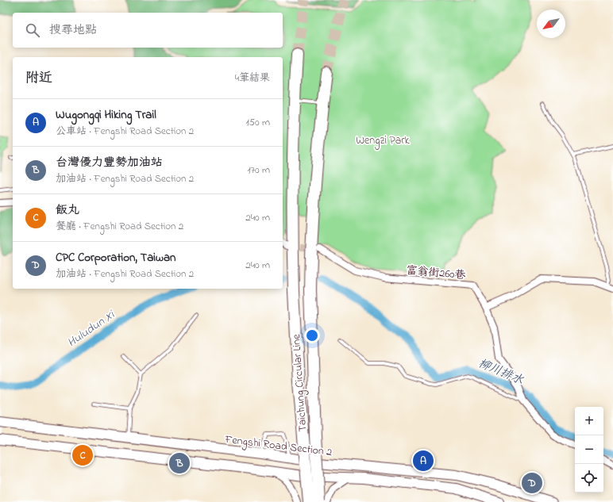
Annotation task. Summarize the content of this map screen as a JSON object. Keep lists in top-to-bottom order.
{
  "streets": {
    "highway": ["Taichung Circular Line"],
    "main road": ["Fengshi Road Section 2"],
    "street": ["富翁街260巷"]
  },
  "water": ["Huludun Xi", "柳川排水"],
  "parks": ["Wengzi Park"],
  "north": "bottom left",
  "page": {
    "search": "搜尋地點",
    "heading": ["附近", "4筆結果"],
    "list": [
      {
        "mark": "A",
        "name": "Wugongqi Hiking Trail",
        "note": "公車站 · Fengshi Road Section 2",
        "value": "150 m"
      },
      {
        "mark": "B",
        "name": "台灣優力豐勢加油站",
        "note": "加油站 · Fengshi Road Section 2",
        "value": "170 m"
      },
      {
        "mark": "C",
        "name": "飯丸",
        "note": "餐廳 · Fengshi Road Section 2",
        "value": "240 m"
      },
      {
        "mark": "D",
        "name": "CPC Corporation, Taiwan",
        "note": "加油站 · Fengshi Road Section 2",
        "value": "240 m"
      }
    ],
    "map_buttons": ["+", "−"],
    "pins": [
      "C",
      "A",
      "B",
      "D"
    ]
  }
}
